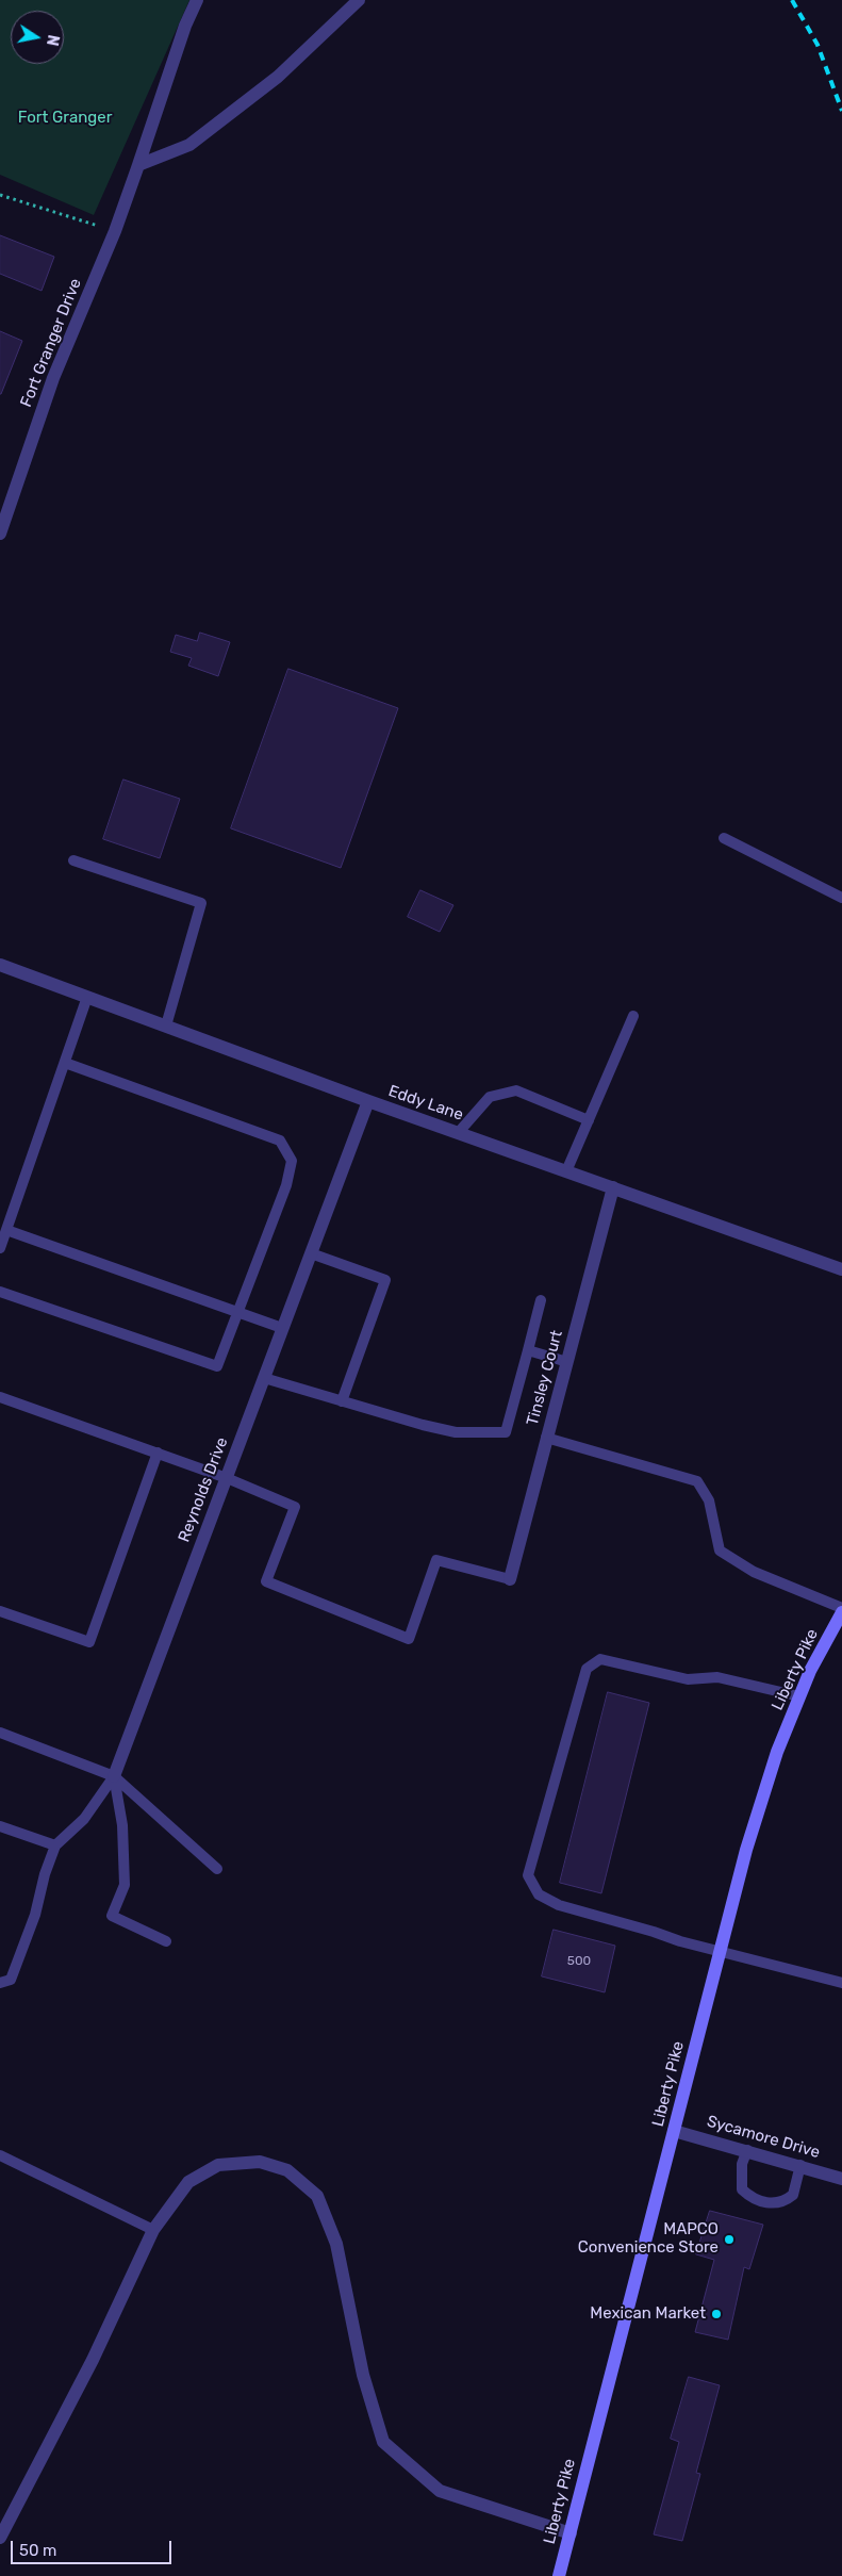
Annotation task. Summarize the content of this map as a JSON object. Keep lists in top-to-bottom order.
{
  "streets": {
    "street": [
      "Fort Granger Drive",
      "Eddy Lane",
      "Tinsley Court",
      "Reynolds Drive",
      "Liberty Pike",
      "Sycamore Drive"
    ]
  },
  "crossings": [
    ["Eddy Lane", "Tinsley Court"],
    ["Eddy Lane", "Reynolds Drive"],
    ["Liberty Pike", "Sycamore Drive"]
  ],
  "parks": ["Fort Granger"],
  "places": ["MAPCO Convenience Store", "Mexican Market"],
  "house_numbers": ["500"],
  "scale_bar": "50 m",
  "north": "right"
}
